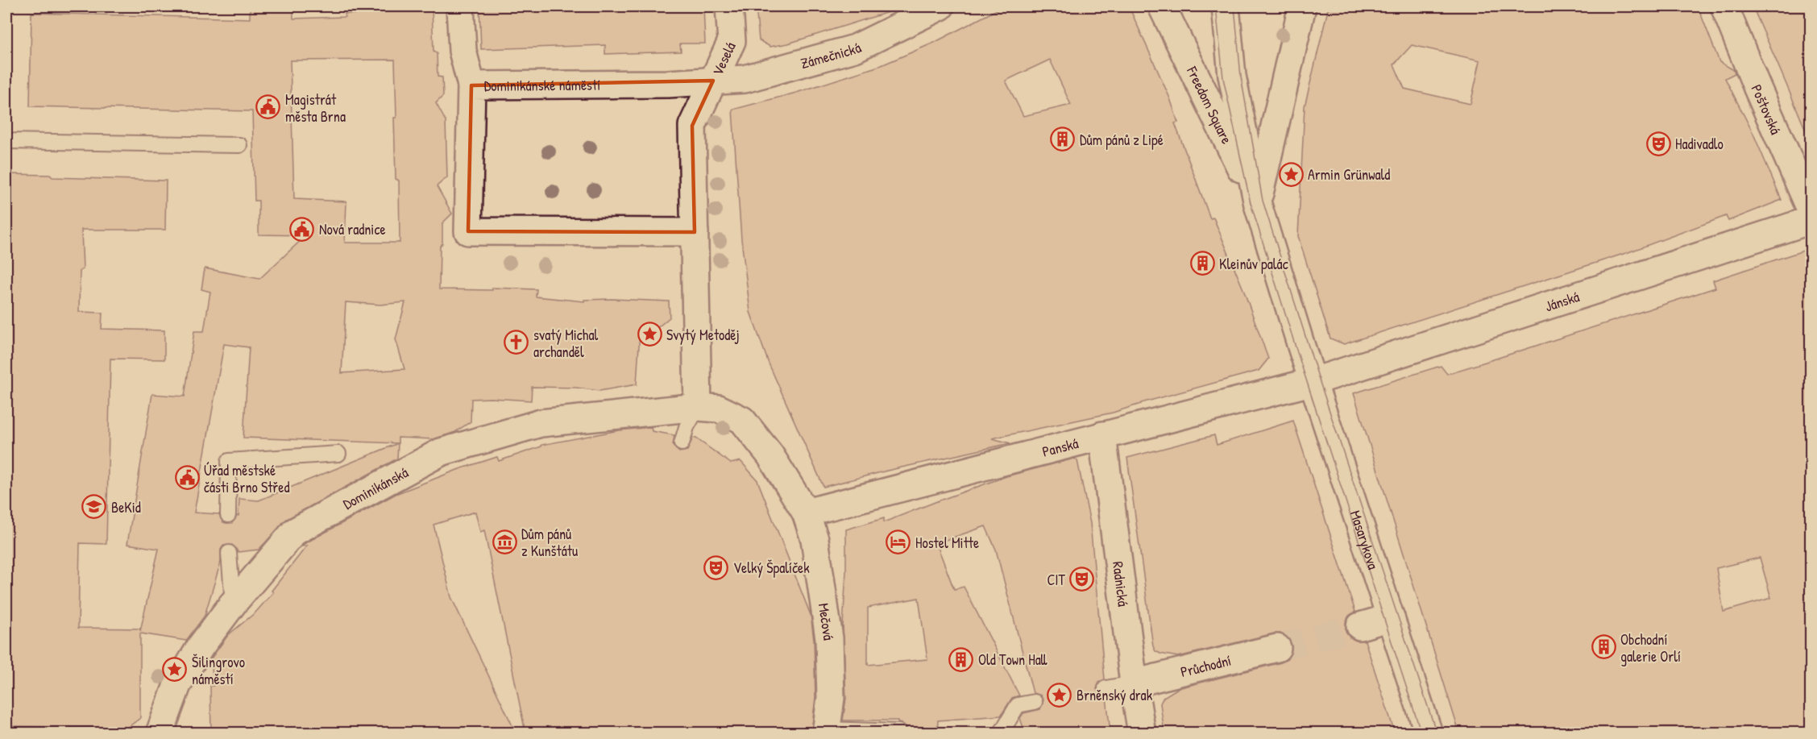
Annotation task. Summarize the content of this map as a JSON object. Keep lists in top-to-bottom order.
{
  "streets": {
    "street": [
      "Zámečnická",
      "Veselá",
      "Dominikánské náměstí",
      "Freedom Square",
      "Poštovská",
      "Jánská",
      "Panská",
      "Dominikánská",
      "Masarykova",
      "Radnická",
      "Mečová",
      "Průchodní"
    ]
  },
  "crossings": [
    ["Zámečnická", "Veselá"],
    ["Zámečnická", "Dominikánské náměstí"],
    ["Veselá", "Dominikánské náměstí"],
    ["Freedom Square", "Masarykova"],
    ["Jánská", "Panská"],
    ["Jánská", "Masarykova"],
    ["Panská", "Masarykova"],
    ["Panská", "Radnická"],
    ["Panská", "Mečová"],
    ["Radnická", "Průchodní"]
  ],
  "places": {
    "public building": ["Magistrát města Brna", "Nová radnice", "Úřad městské části Brno Střed"],
    "building": [
      "Dům pánů z Lipé",
      "Kleinův palác",
      "Obchodní galerie Orlí",
      "Old Town Hall"
    ],
    "theatre": ["Hadivadlo", "Velký Špalíček", "CIT"],
    "place": [
      "Armin Grünwald",
      "Svytý Metoděj",
      "Šilingrovo náměstí",
      "Brněnský drak"
    ],
    "church": ["svatý Michal archanděl"],
    "school or university": ["BeKid"],
    "museum": ["Dům pánů z Kunštátu"],
    "hotel": ["Hostel Mitte"]
  }
}
